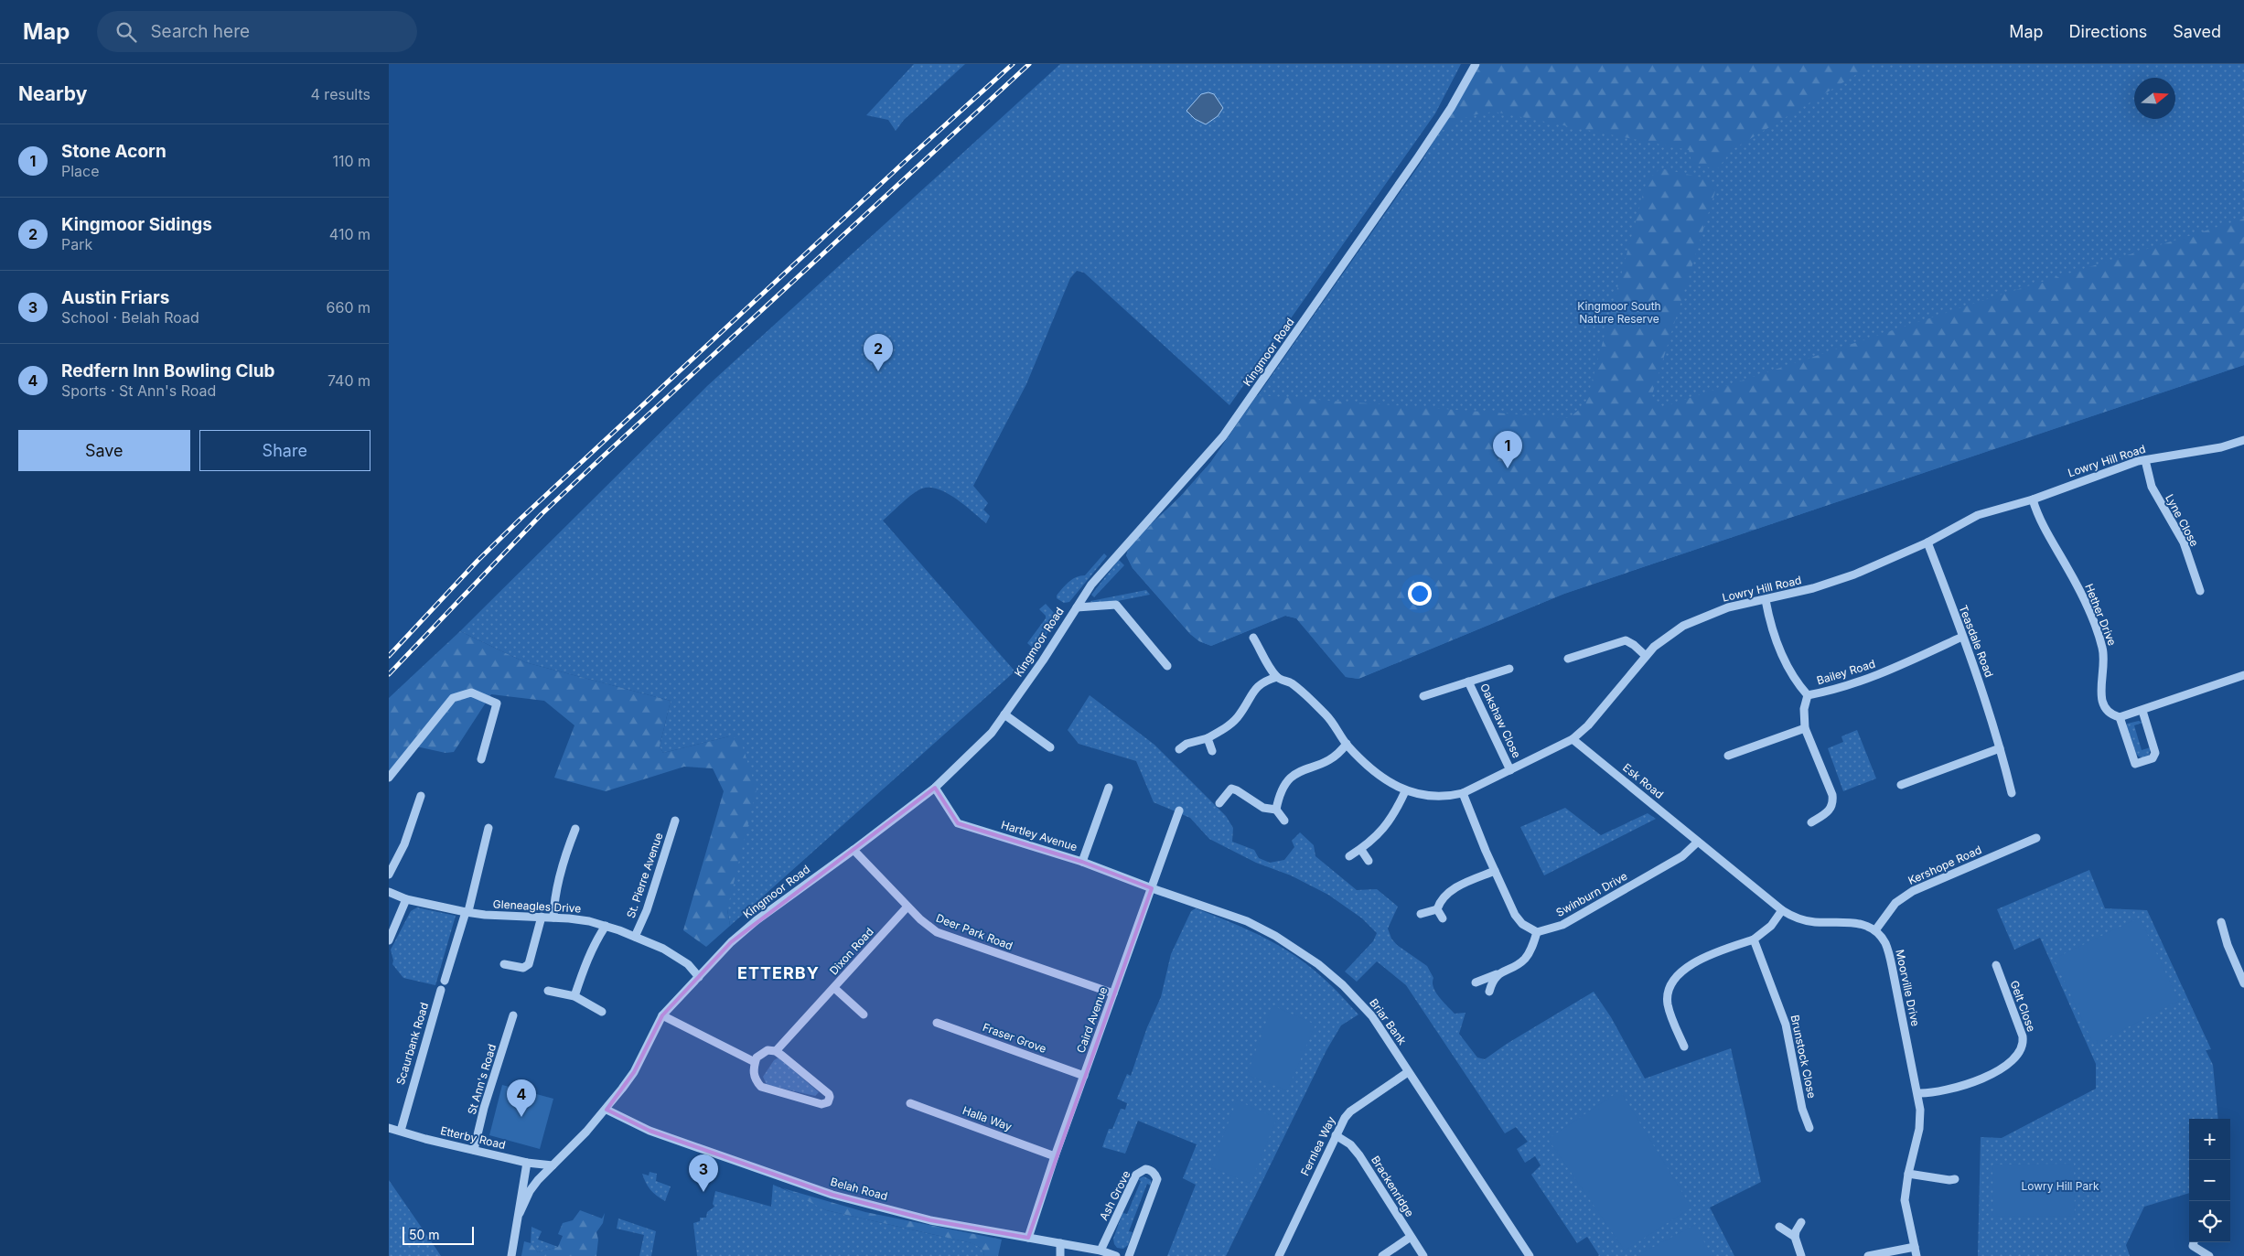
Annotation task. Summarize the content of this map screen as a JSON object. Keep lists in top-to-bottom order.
{
  "streets": {
    "street": [
      "Kingmoor Road",
      "Lowry Hill Road",
      "Lyne Close",
      "Hether Drive",
      "Teasdale Road",
      "Bailey Road",
      "Oakshaw Close",
      "Esk Road",
      "Hartley Avenue",
      "Kershope Road",
      "St. Pierre Avenue",
      "Swinburn Drive",
      "Gleneagles Drive",
      "Deer Park Road",
      "Dixon Road",
      "Moorville Drive",
      "Gelt Close",
      "Caird Avenue",
      "Briar Bank",
      "Fraser Grove",
      "Scaurbank Road",
      "Brunstock Close",
      "St Ann's Road",
      "Halla Way",
      "Etterby Road",
      "Fernlea Way",
      "Brackenridge",
      "Belah Road",
      "Ash Grove"
    ]
  },
  "crossings": [
    ["Kingmoor Road", "Hartley Avenue"],
    ["Kingmoor Road", "Gleneagles Drive"],
    ["Kingmoor Road", "Deer Park Road"],
    ["Kingmoor Road", "Etterby Road"],
    ["Kingmoor Road", "Belah Road"],
    ["Lowry Hill Road", "Lyne Close"],
    ["Lowry Hill Road", "Hether Drive"],
    ["Lowry Hill Road", "Teasdale Road"],
    ["Lowry Hill Road", "Bailey Road"],
    ["Lowry Hill Road", "Oakshaw Close"],
    ["Lowry Hill Road", "Esk Road"],
    ["Teasdale Road", "Bailey Road"],
    ["Esk Road", "Swinburn Drive"],
    ["Hartley Avenue", "Caird Avenue"],
    ["Hartley Avenue", "Briar Bank"],
    ["Kershope Road", "Moorville Drive"],
    ["St. Pierre Avenue", "Gleneagles Drive"],
    ["Deer Park Road", "Dixon Road"],
    ["Deer Park Road", "Caird Avenue"],
    ["Moorville Drive", "Gelt Close"],
    ["Caird Avenue", "Briar Bank"],
    ["Caird Avenue", "Fraser Grove"],
    ["Caird Avenue", "Halla Way"],
    ["Caird Avenue", "Belah Road"],
    ["Briar Bank", "Fernlea Way"],
    ["Scaurbank Road", "Etterby Road"],
    ["St Ann's Road", "Etterby Road"],
    ["Fernlea Way", "Brackenridge"],
    ["Belah Road", "Ash Grove"]
  ],
  "districts": ["ETTERBY"],
  "parks": ["Kingmoor South Nature Reserve", "Lowry Hill Park"],
  "scale_bar": "50 m",
  "north": "right",
  "page": {
    "header": "Map",
    "search": "Search here",
    "nav": ["Map", "Directions", "Saved"],
    "heading": ["Nearby", "4 results"],
    "list": [
      {
        "mark": "1",
        "name": "Stone Acorn",
        "note": "Place",
        "value": "110 m"
      },
      {
        "mark": "2",
        "name": "Kingmoor Sidings",
        "note": "Park",
        "value": "410 m"
      },
      {
        "mark": "3",
        "name": "Austin Friars",
        "note": "School · Belah Road",
        "value": "660 m"
      },
      {
        "mark": "4",
        "name": "Redfern Inn Bowling Club",
        "note": "Sports · St Ann's Road",
        "value": "740 m"
      }
    ],
    "pins": [
      "2",
      "1",
      "4",
      "3"
    ],
    "buttons": ["Save", "Share"],
    "map_buttons": ["+", "−"],
    "scale": "50 m"
  }
}
